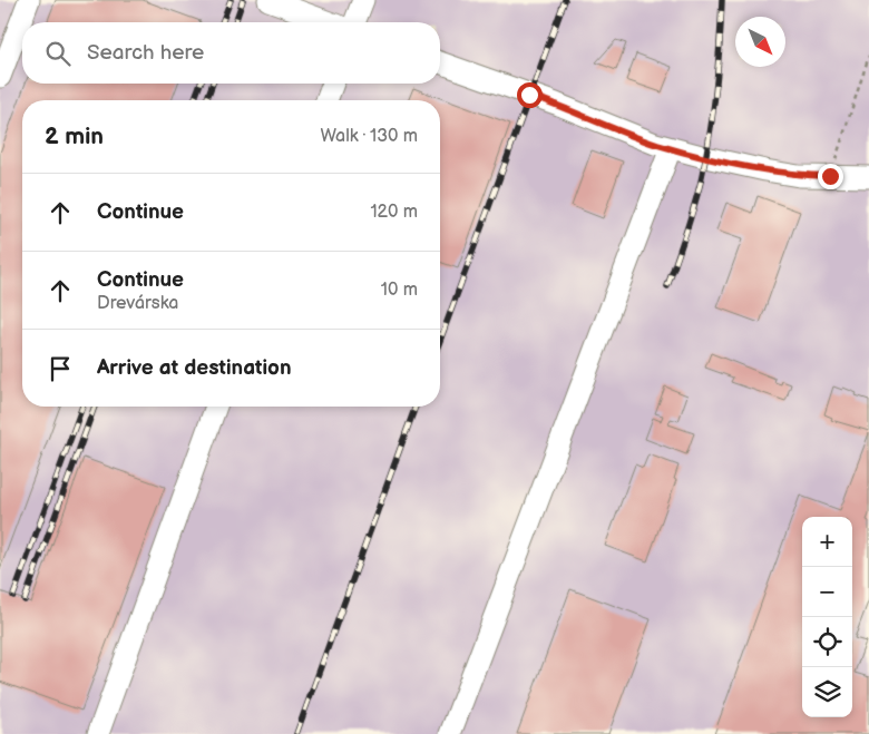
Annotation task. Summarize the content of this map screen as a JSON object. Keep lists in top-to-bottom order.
{
  "north": "bottom right",
  "page": {
    "search": "Search here",
    "heading": ["2 min", "Walk · 130 m"],
    "list": [
      ["Continue", "120 m"],
      ["Continue", "Drevárska", "10 m"],
      "Arrive at destination"
    ],
    "map_buttons": ["+", "−"]
  }
}
